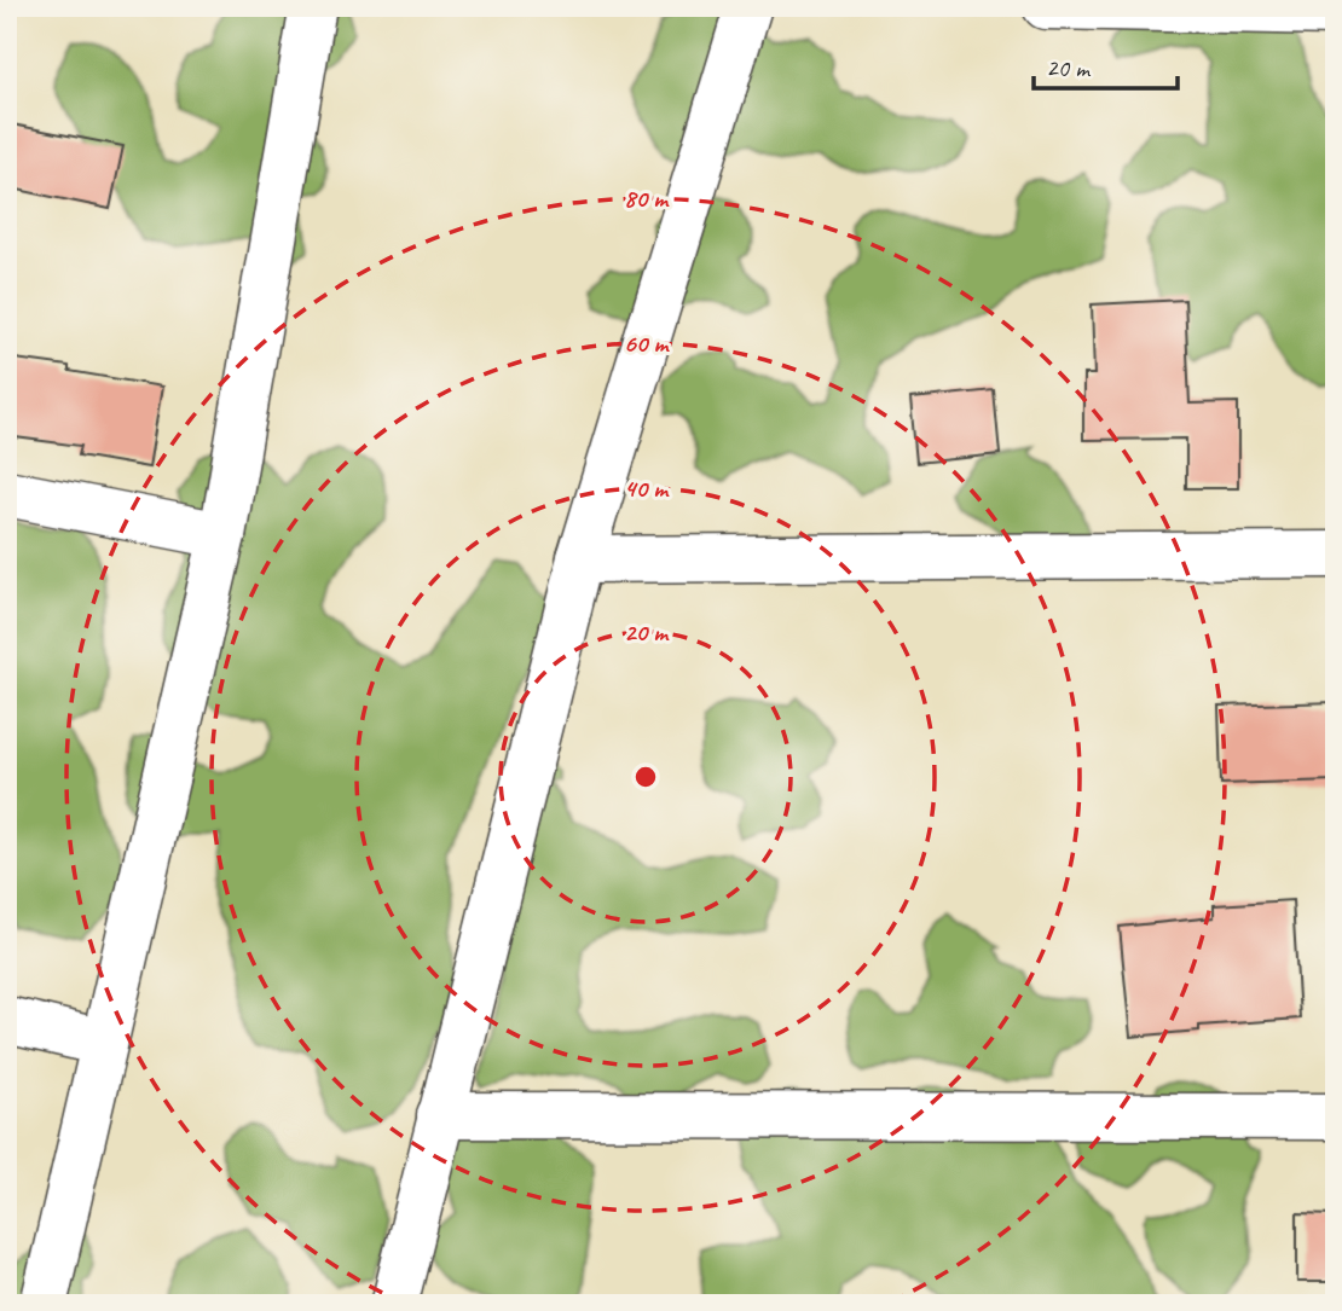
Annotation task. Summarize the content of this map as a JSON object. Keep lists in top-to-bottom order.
{
  "scale_bar": "20 m",
  "rings": [
    "80 m",
    "60 m",
    "40 m",
    "20 m"
  ]
}
